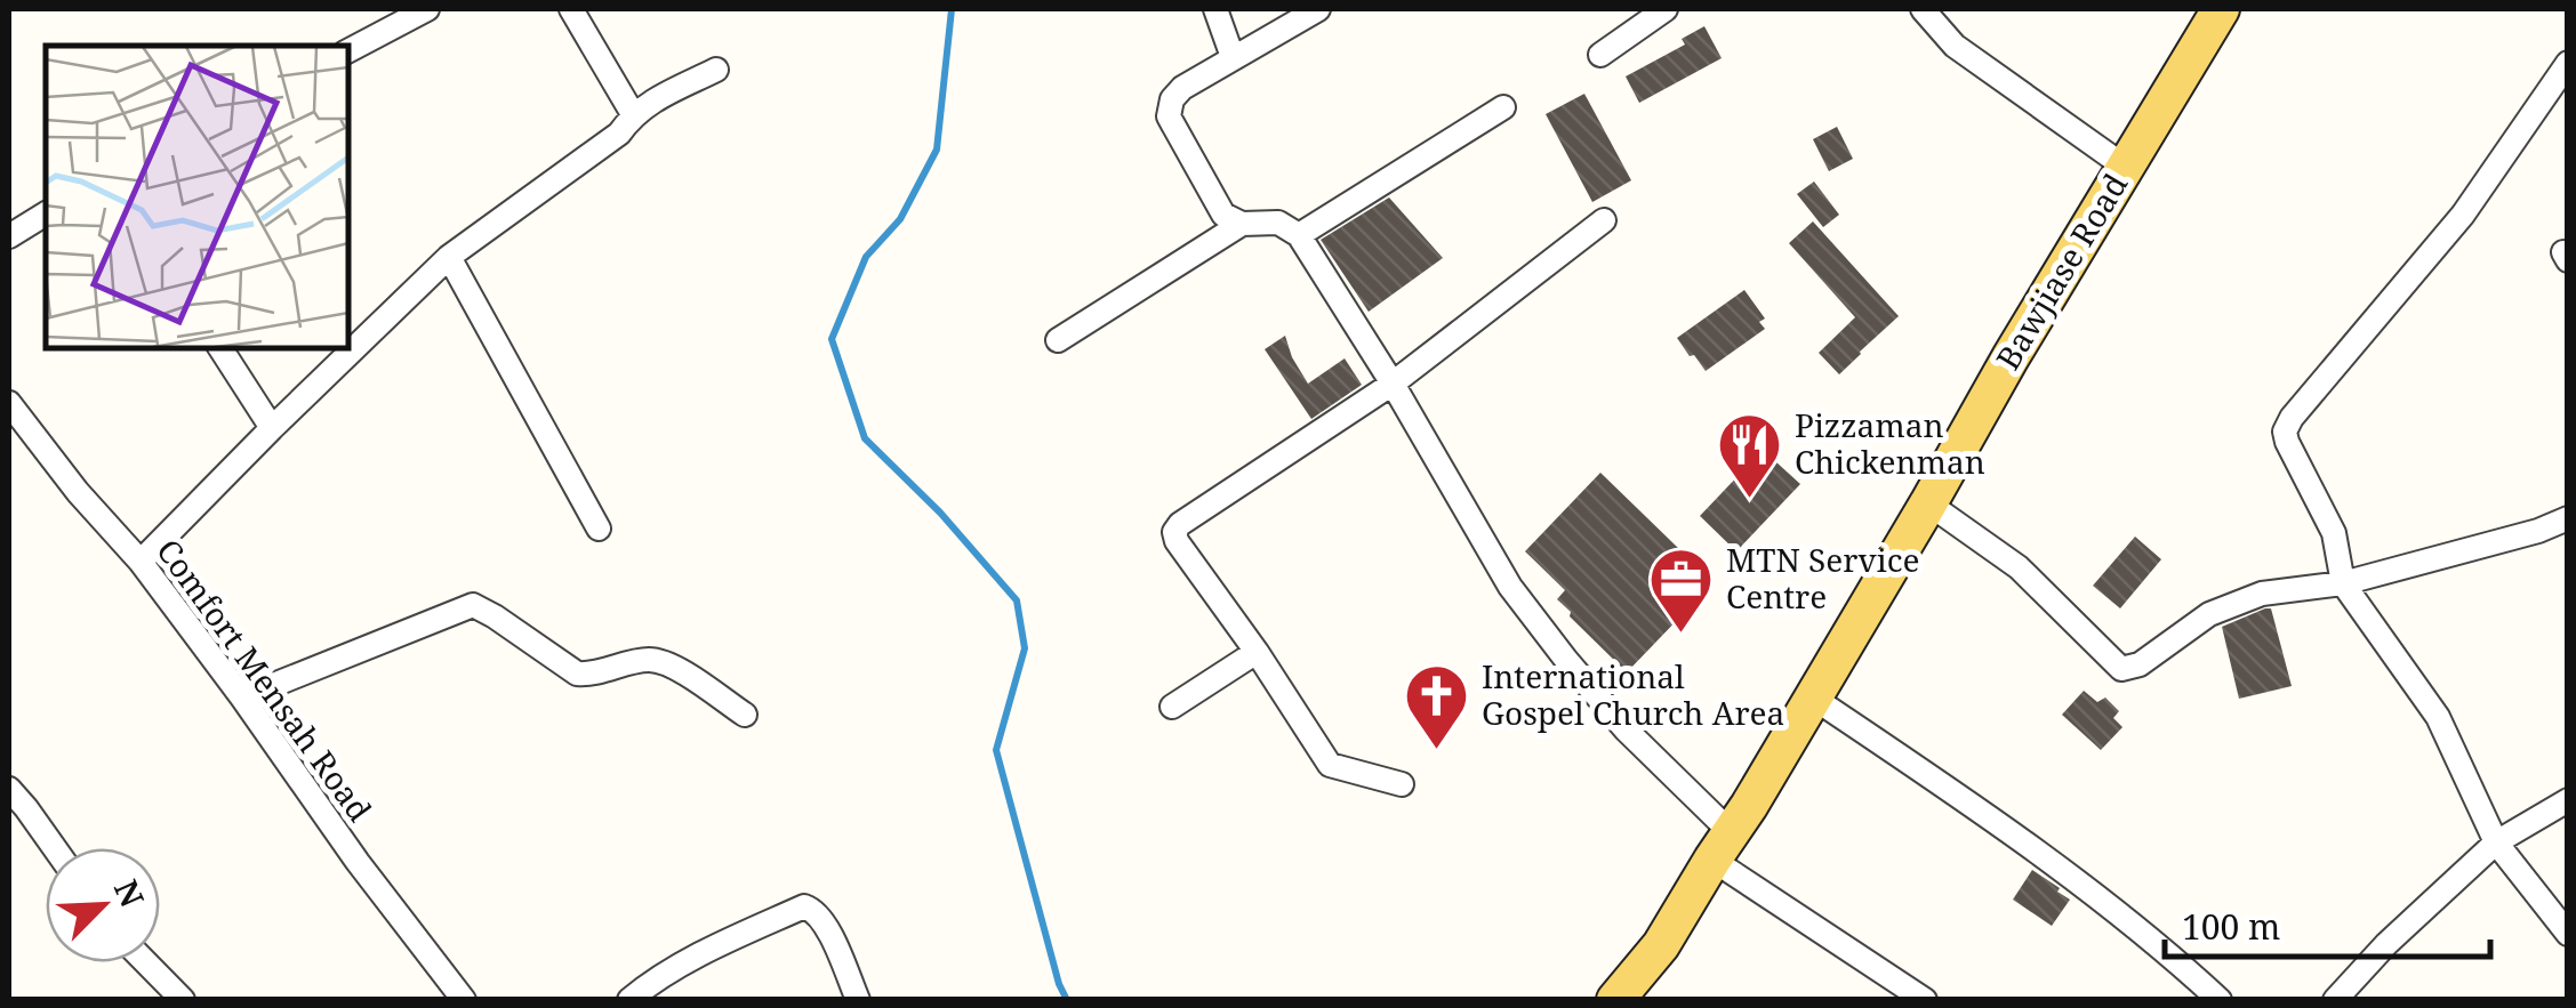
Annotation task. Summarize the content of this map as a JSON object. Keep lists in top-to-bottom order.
{
  "streets": {
    "main road": ["Bawjiase Road"],
    "street": ["Comfort Mensah Road"]
  },
  "places": {
    "restaurant": ["Pizzaman Chickenman"],
    "office": ["MTN Service Centre"],
    "church": ["International Gospel Church Area"]
  },
  "scale_bar": "100 m",
  "north": "top right"
}
